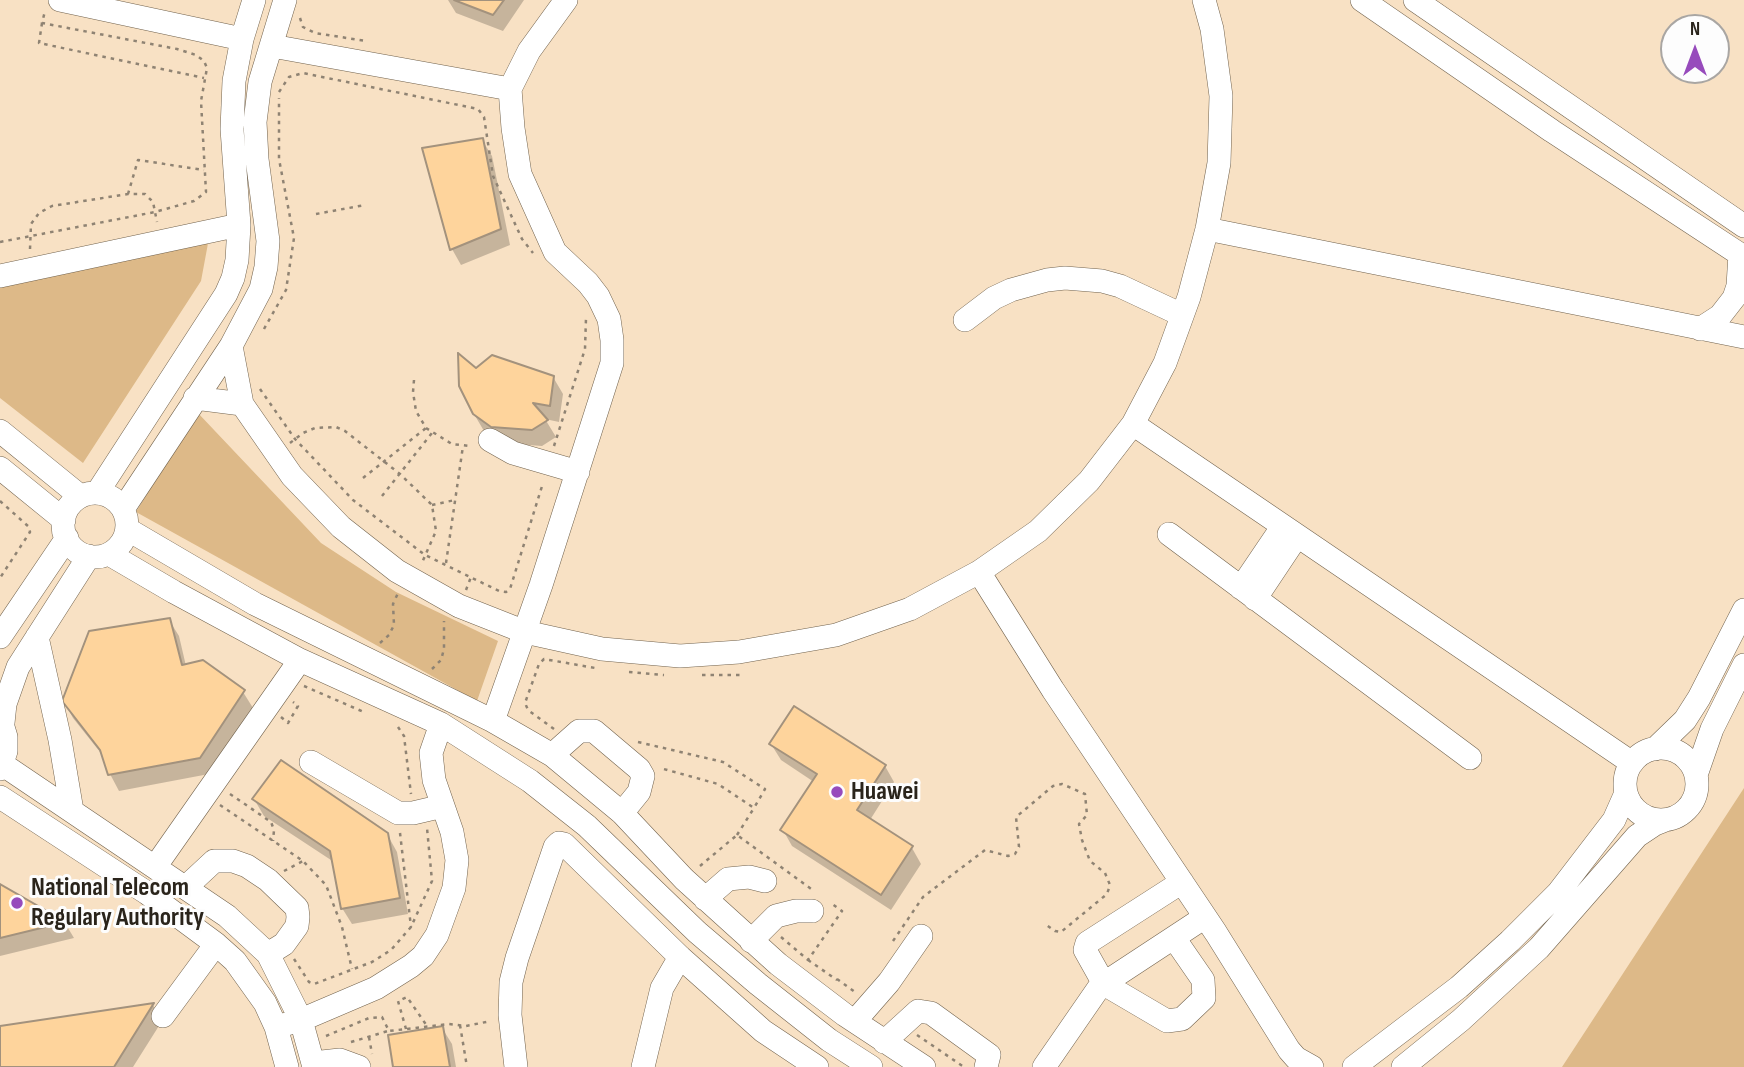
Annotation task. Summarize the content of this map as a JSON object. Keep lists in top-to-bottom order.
{
  "places": ["Huawei", "National Telecom Regulary Authority"],
  "north": "top"
}
